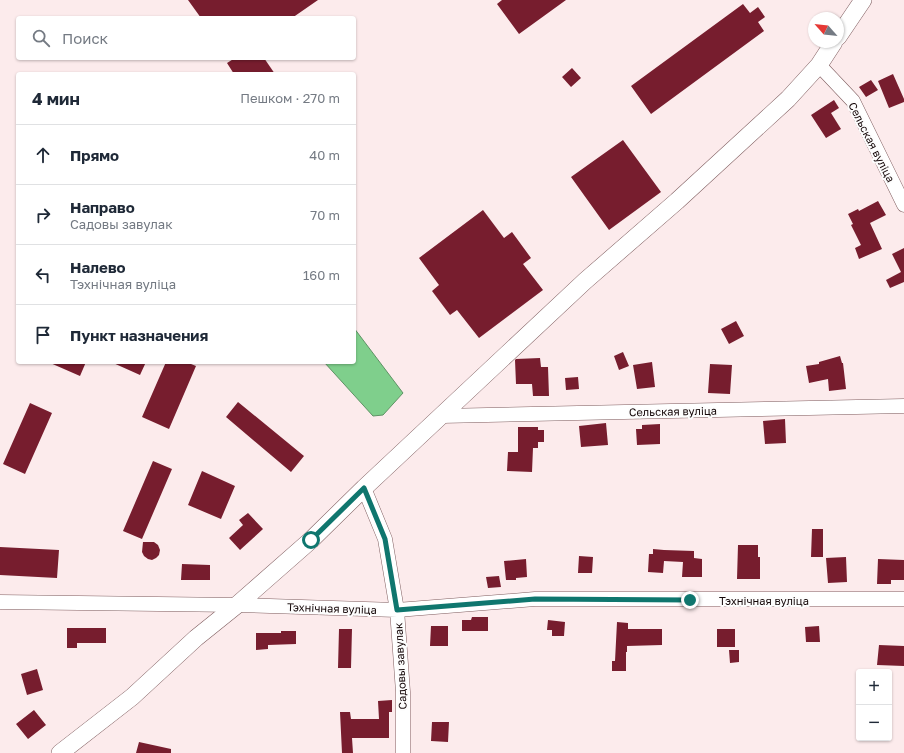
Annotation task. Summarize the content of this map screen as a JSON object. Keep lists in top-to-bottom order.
{
  "streets": {
    "street": ["Сельская вуліца", "Тэхнічная вуліца", "Садовы завулак"]
  },
  "crossings": [
    ["Тэхнічная вуліца", "Садовы завулак"]
  ],
  "north": "top left",
  "page": {
    "search": "Поиск",
    "heading": ["4 мин", "Пешком · 270 m"],
    "list": [
      ["Прямо", "40 m"],
      ["Направо", "Садовы завулак", "70 m"],
      ["Налево", "Тэхнічная вуліца", "160 m"],
      "Пункт назначения"
    ],
    "map_buttons": ["+", "−"]
  }
}
